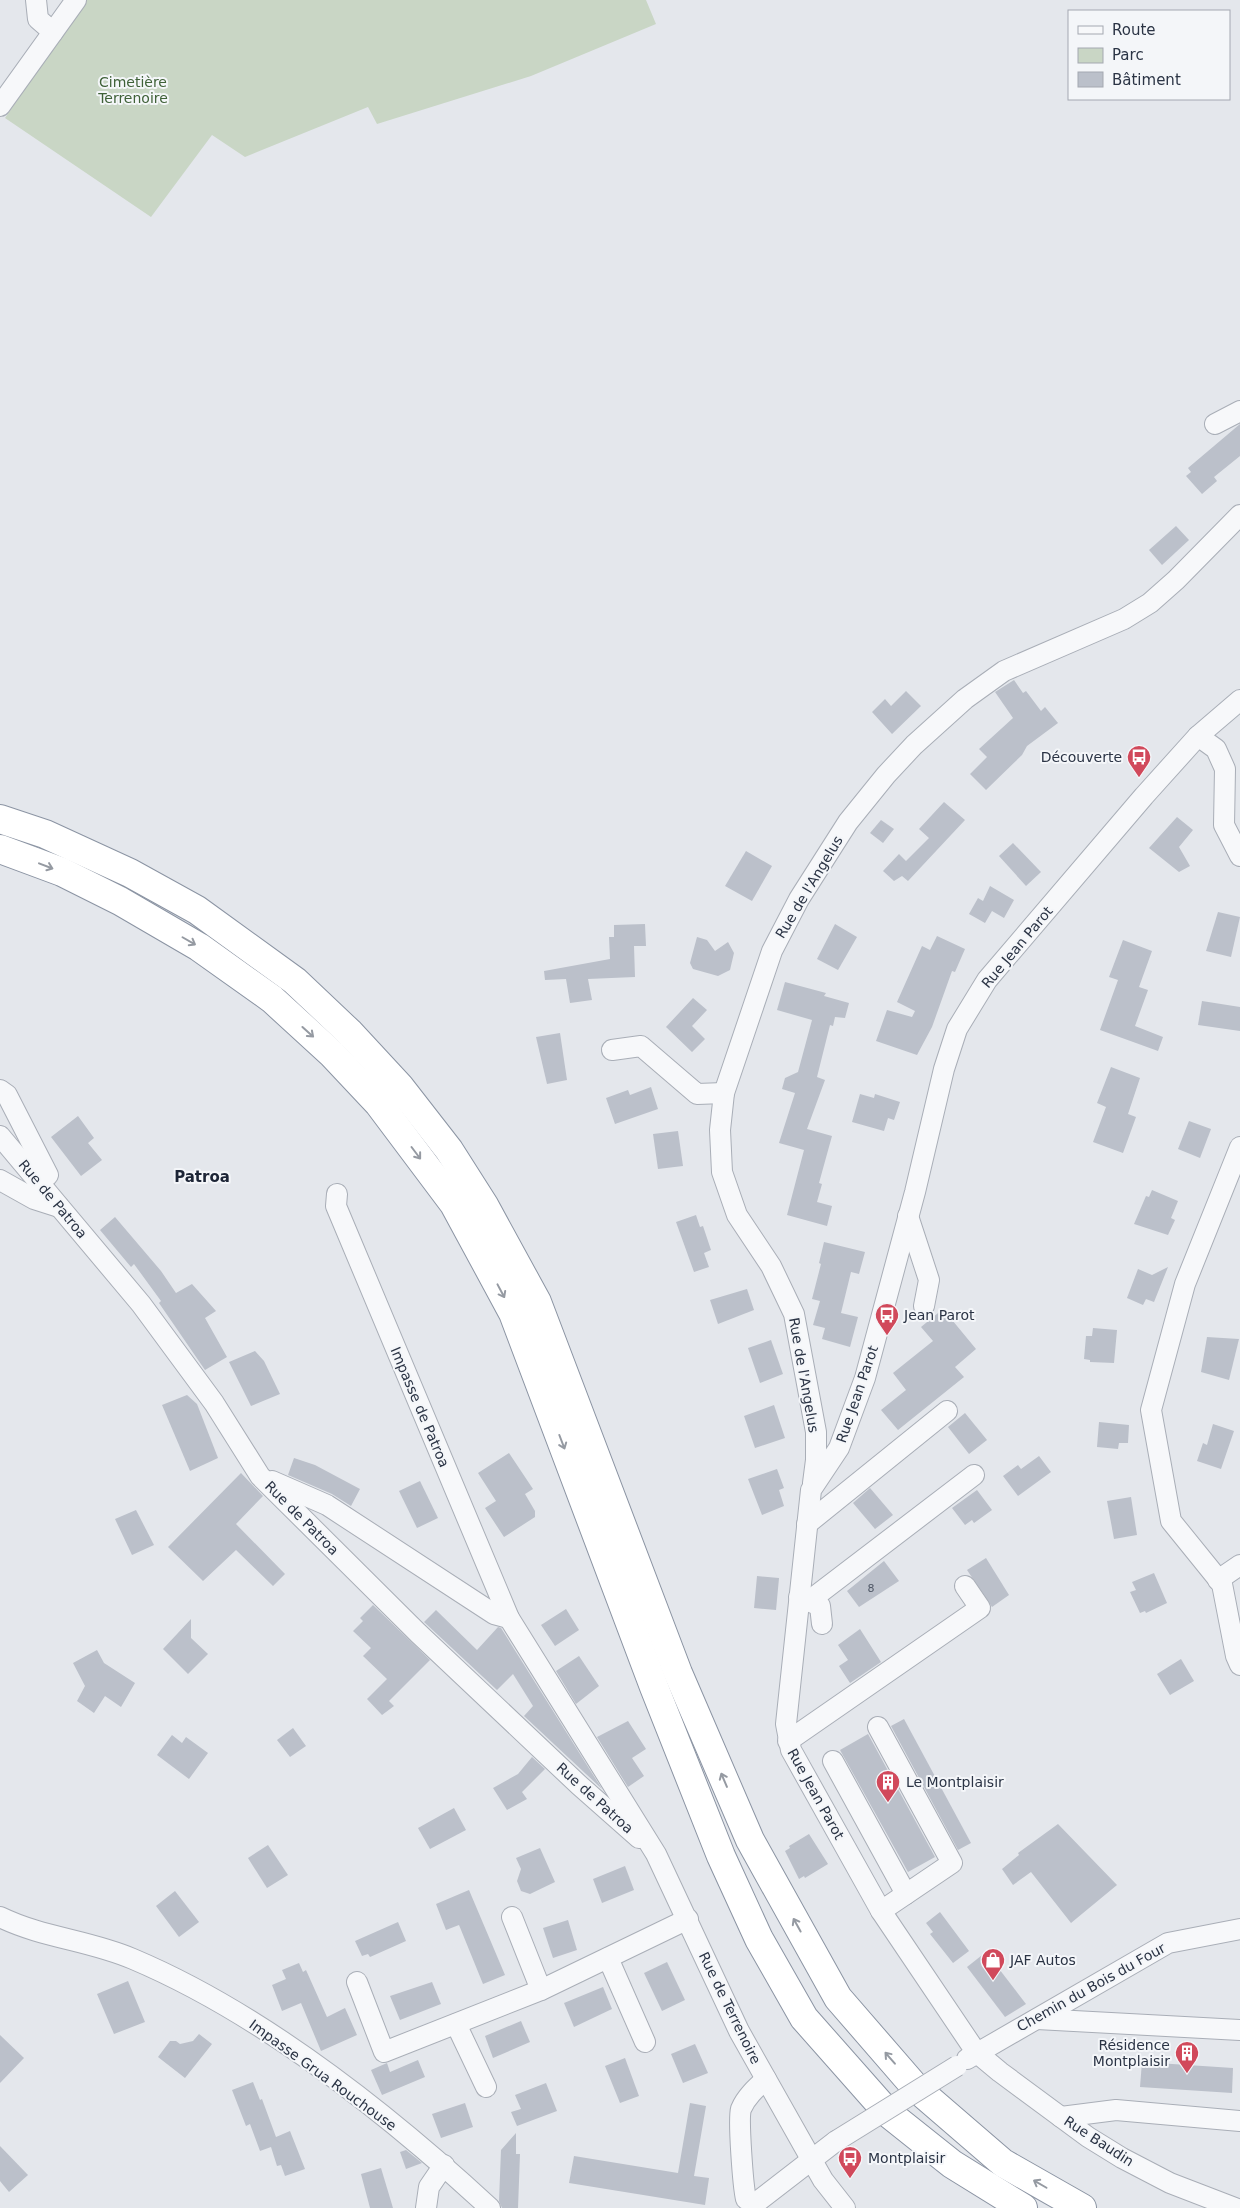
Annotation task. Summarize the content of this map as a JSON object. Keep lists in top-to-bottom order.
{
  "streets": {
    "street": [
      "Rue de l'Angelus",
      "Rue Jean Parot",
      "Rue de Patroa",
      "Impasse de Patroa",
      "Chemin du Bois du Four",
      "Rue de Terrenoire",
      "Impasse Grua Rouchouse",
      "Rue Baudin"
    ]
  },
  "crossings": [
    ["Rue de l'Angelus", "Rue Jean Parot"],
    ["Rue Jean Parot", "Chemin du Bois du Four"],
    ["Rue Jean Parot", "Rue Baudin"],
    ["Rue de Patroa", "Impasse de Patroa"],
    ["Rue de Patroa", "Rue de Terrenoire"],
    ["Impasse de Patroa", "Rue de Terrenoire"],
    ["Chemin du Bois du Four", "Rue Baudin"]
  ],
  "districts": ["Patroa"],
  "parks": ["Cimetière Terrenoire"],
  "places": {
    "bus stop": ["Découverte", "Jean Parot", "Montplaisir"],
    "building": ["Le Montplaisir", "Résidence Montplaisir"],
    "shop": ["JAF Autos"]
  },
  "house_numbers": ["8"],
  "legend": ["Route", "Parc", "Bâtiment"]
}
